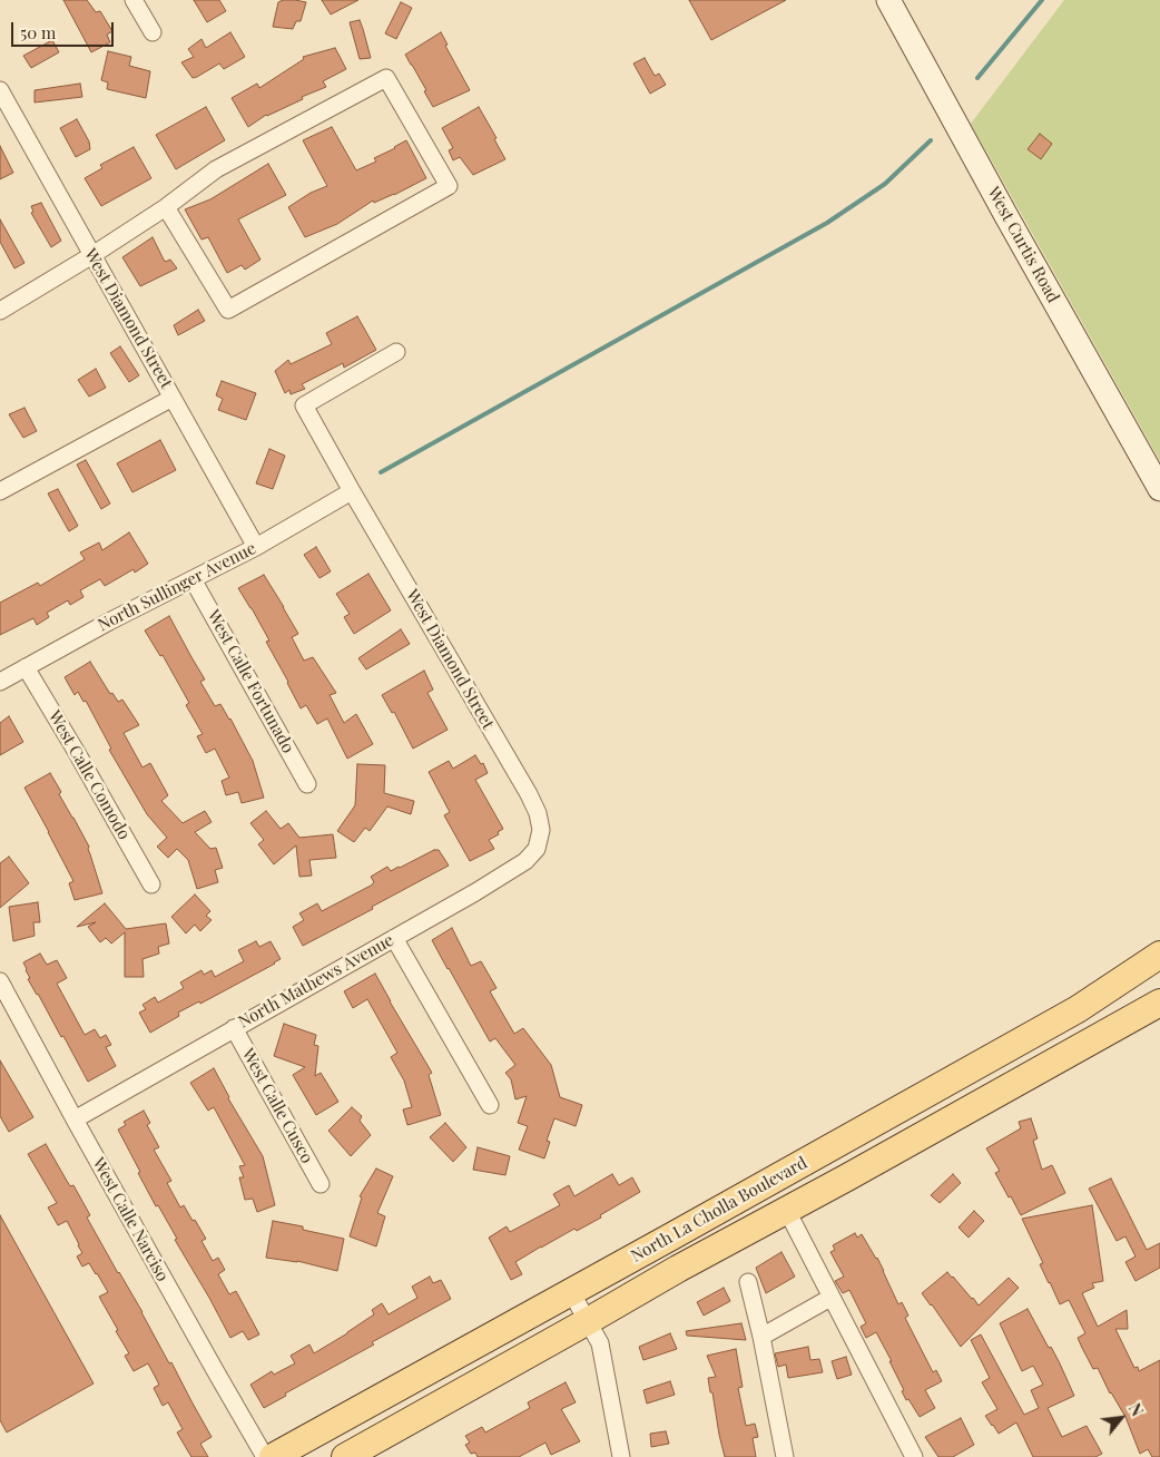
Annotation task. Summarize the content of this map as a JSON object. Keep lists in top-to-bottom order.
{
  "streets": {
    "main road": ["North La Cholla Boulevard"],
    "street": [
      "West Curtis Road",
      "West Diamond Street",
      "North Sullinger Avenue",
      "West Calle Fortunado",
      "West Calle Comodo",
      "North Mathews Avenue",
      "West Calle Cusco",
      "West Calle Narciso"
    ]
  },
  "crossings": [
    ["West Diamond Street", "North Sullinger Avenue"],
    ["West Diamond Street", "North Mathews Avenue"],
    ["North Sullinger Avenue", "West Calle Fortunado"],
    ["North Sullinger Avenue", "West Calle Comodo"],
    ["North Mathews Avenue", "West Calle Cusco"],
    ["North Mathews Avenue", "West Calle Narciso"]
  ],
  "scale_bar": "50 m",
  "north": "top right"
}
